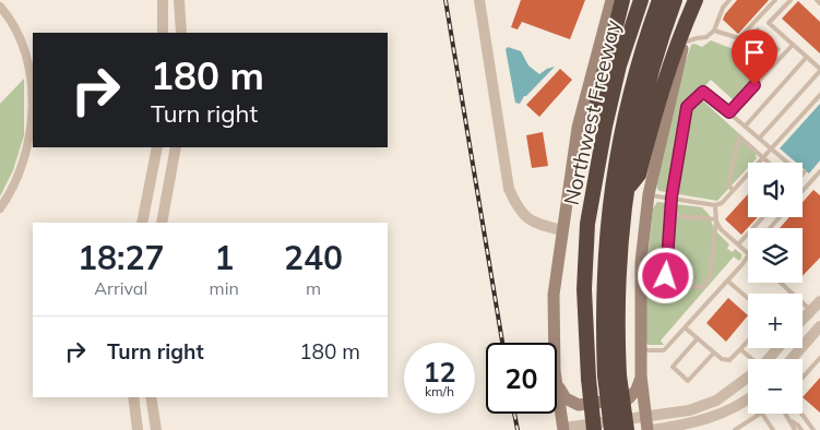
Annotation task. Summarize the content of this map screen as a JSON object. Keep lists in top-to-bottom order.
{
  "streets": {
    "highway": ["Northwest Freeway"]
  },
  "page": {
    "turn": ["180 m", "Turn right"],
    "map_buttons": ["+", "−"],
    "eta": [
      "18:27",
      "Arrival",
      "1",
      "min",
      "240",
      "m"
    ],
    "list": [
      {
        "name": "Turn right",
        "value": "180 m"
      }
    ],
    "speed": "12 km/h",
    "limit": "20"
  }
}
